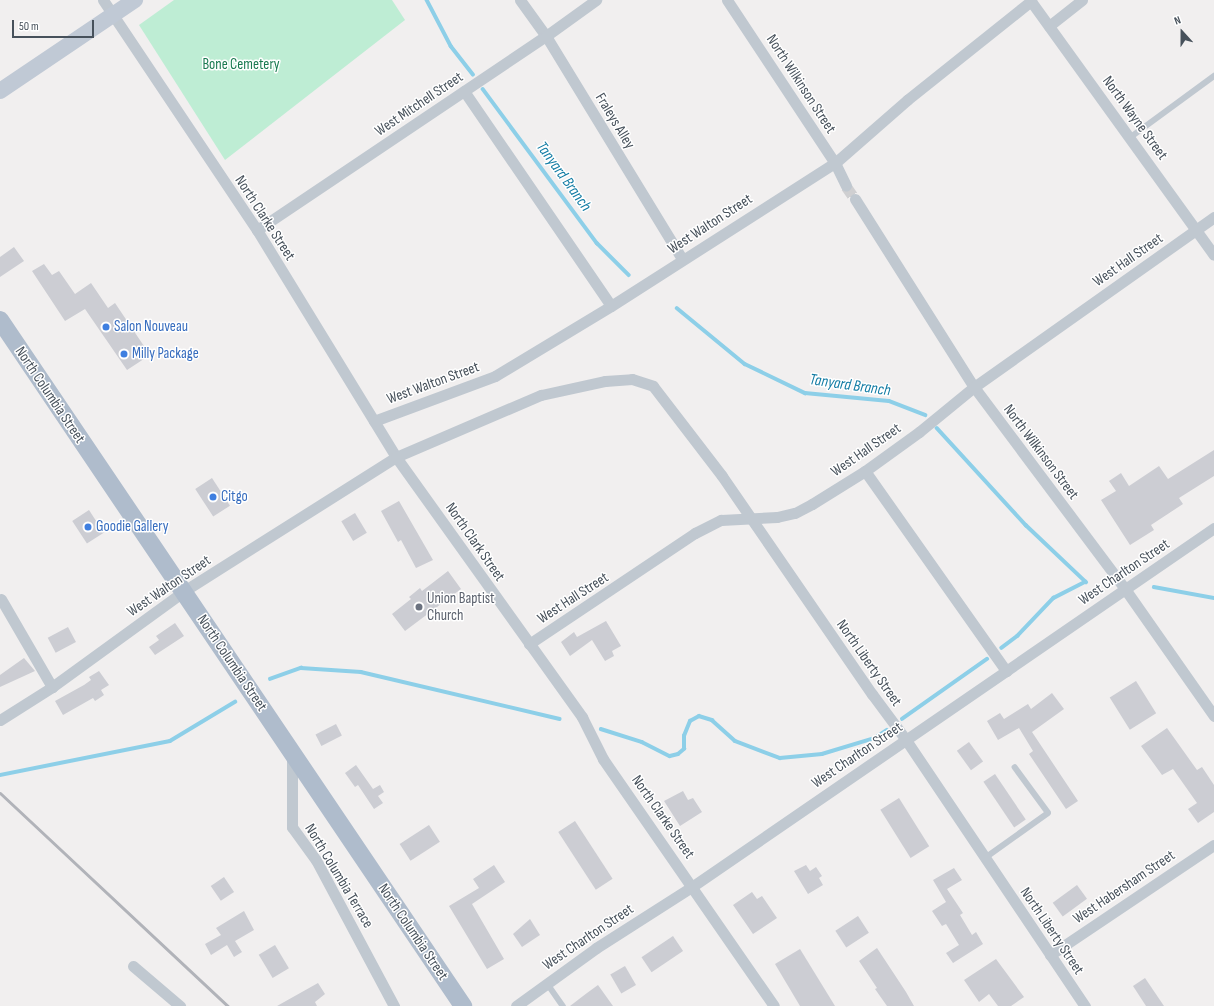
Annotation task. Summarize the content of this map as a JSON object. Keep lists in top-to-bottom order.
{
  "streets": {
    "main road": ["North Columbia Street"],
    "street": [
      "North Wilkinson Street",
      "West Mitchell Street",
      "North Wayne Street",
      "Fraleys Alley",
      "North Clarke Street",
      "West Walton Street",
      "West Hall Street",
      "North Clark Street",
      "West Charlton Street",
      "North Liberty Street",
      "North Columbia Terrace",
      "West Habersham Street"
    ]
  },
  "crossings": [
    ["North Wilkinson Street", "West Walton Street"],
    ["North Wilkinson Street", "West Hall Street"],
    ["North Wilkinson Street", "West Charlton Street"],
    ["West Mitchell Street", "Fraleys Alley"],
    ["West Mitchell Street", "North Clarke Street"],
    ["North Wayne Street", "West Walton Street"],
    ["North Wayne Street", "West Hall Street"],
    ["Fraleys Alley", "West Walton Street"],
    ["North Clarke Street", "West Walton Street"],
    ["North Clarke Street", "West Hall Street"],
    ["North Clarke Street", "North Clark Street"],
    ["North Clarke Street", "West Charlton Street"],
    ["West Walton Street", "North Columbia Street"],
    ["West Walton Street", "North Clark Street"],
    ["West Walton Street", "North Liberty Street"],
    ["West Hall Street", "North Clark Street"],
    ["West Hall Street", "North Liberty Street"],
    ["North Columbia Street", "North Columbia Terrace"],
    ["West Charlton Street", "North Liberty Street"],
    ["North Liberty Street", "West Habersham Street"]
  ],
  "water": ["Tanyard Branch"],
  "parks": ["Bone Cemetery"],
  "places": [
    "Salon Nouveau",
    "Milly Package",
    "Citgo",
    "Goodie Gallery",
    "Union Baptist Church"
  ],
  "scale_bar": "50 m",
  "north": "top"
}
